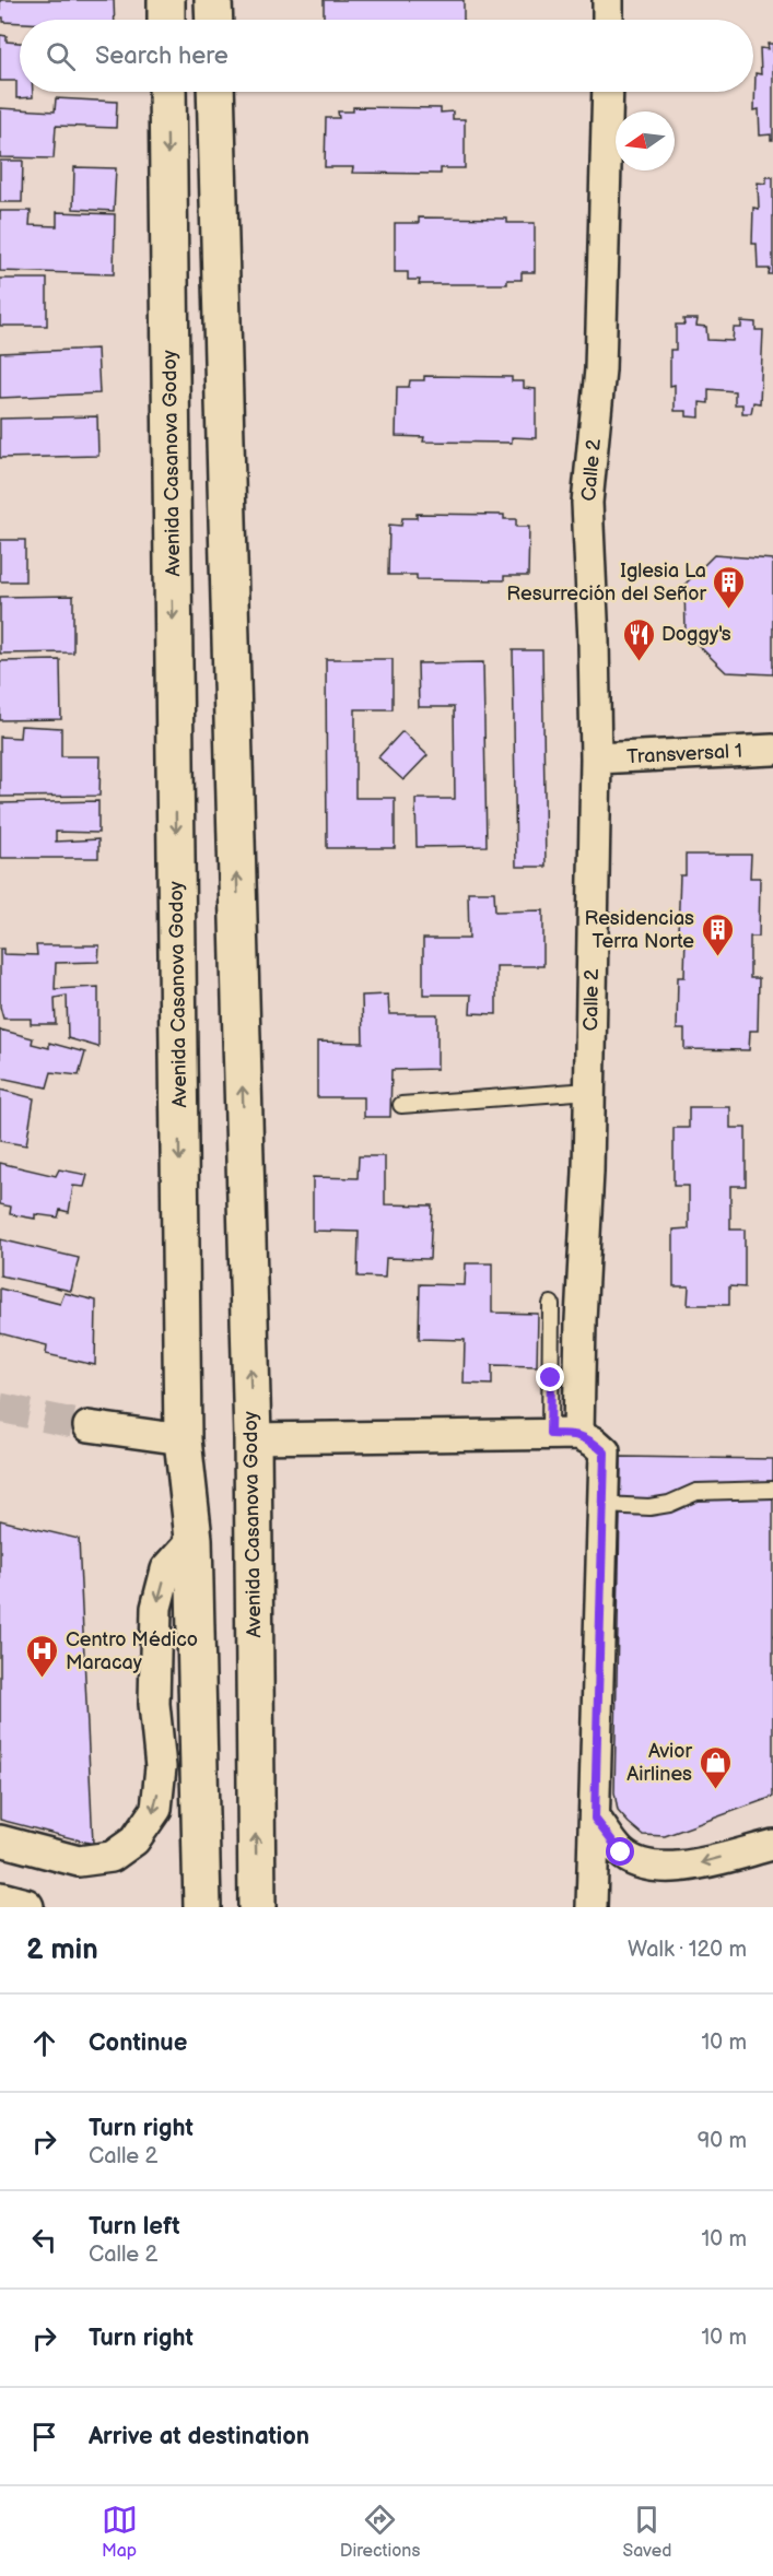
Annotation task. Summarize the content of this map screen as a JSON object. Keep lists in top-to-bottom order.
{
  "streets": {
    "street": ["Avenida Casanova Godoy", "Calle 2", "Transversal 1"]
  },
  "crossings": [
    ["Calle 2", "Transversal 1"]
  ],
  "places": {
    "building": ["Iglesia La Resurreción del Señor", "Residencias Terra Norte"],
    "restaurant": ["Doggy's"],
    "hospital": ["Centro Médico Maracay"],
    "shop": ["Avior Airlines"]
  },
  "north": "left",
  "page": {
    "search": "Search here",
    "heading": ["2 min", "Walk · 120 m"],
    "list": [
      ["Continue", "10 m"],
      ["Turn right", "Calle 2", "90 m"],
      ["Turn left", "Calle 2", "10 m"],
      ["Turn right", "10 m"],
      "Arrive at destination"
    ],
    "nav": ["Map", "Directions", "Saved"]
  }
}
